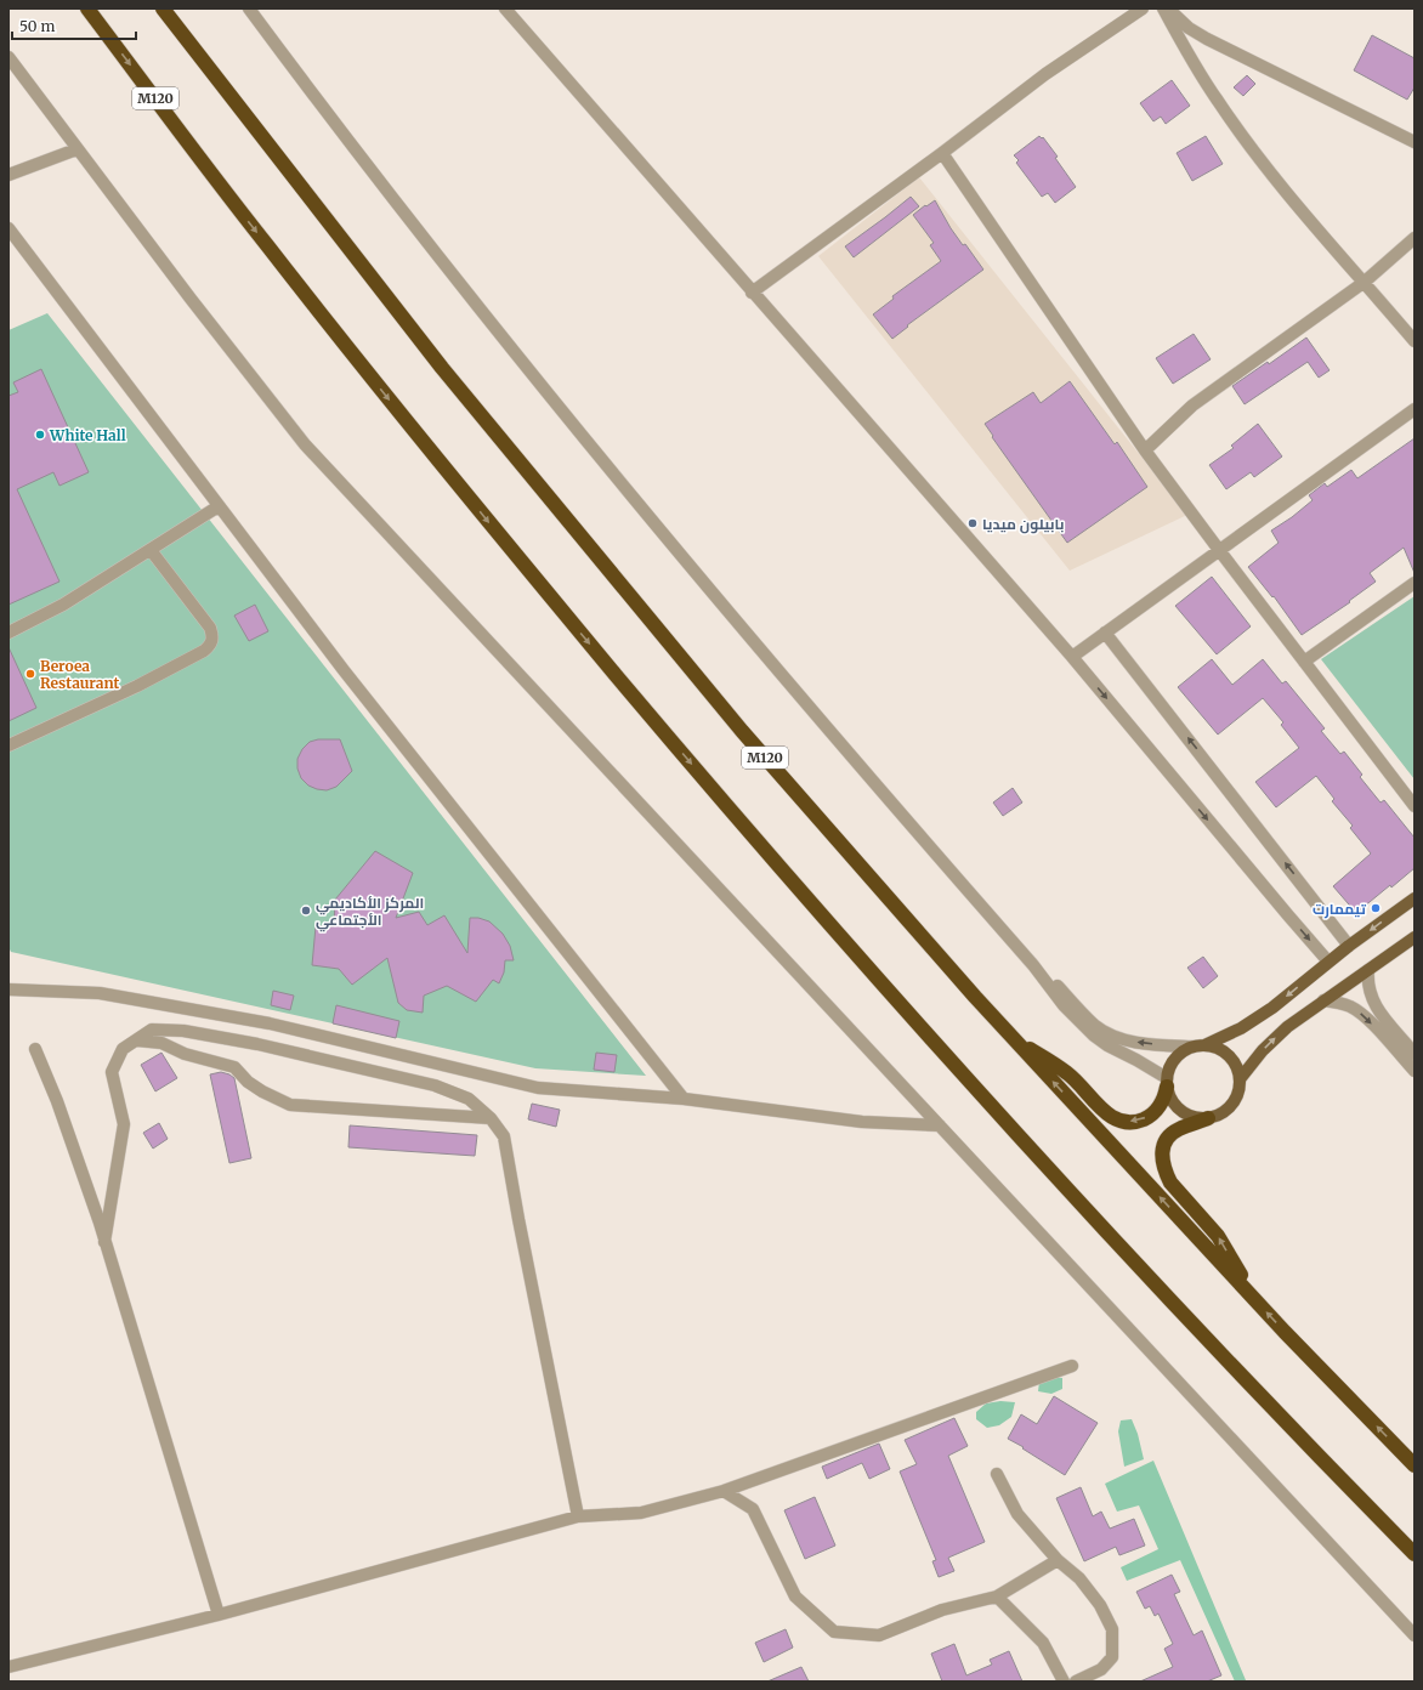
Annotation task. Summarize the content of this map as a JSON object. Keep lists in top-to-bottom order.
{
  "streets": {
    "highway": ["M120"]
  },
  "places": [
    "White Hall",
    "بابيلون ميديا",
    "Beroea Restaurant",
    "تیممارت",
    "المركز الأكاديمي الأجتماعي"
  ],
  "scale_bar": "50 m"
}
